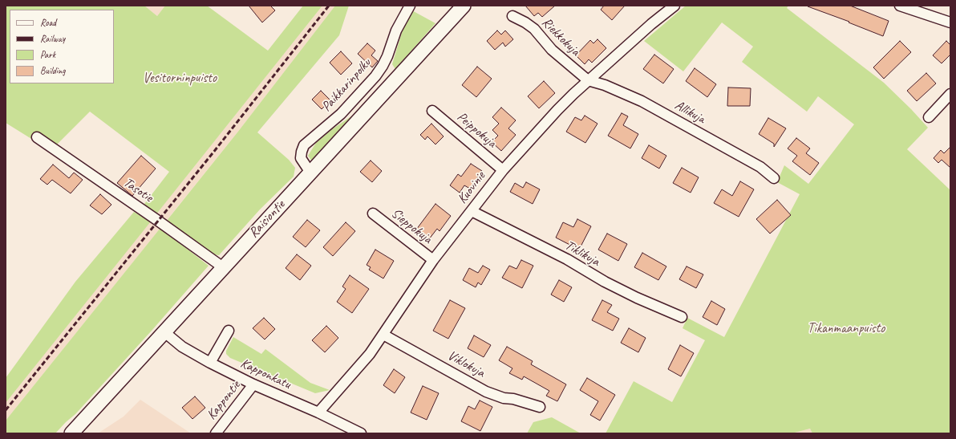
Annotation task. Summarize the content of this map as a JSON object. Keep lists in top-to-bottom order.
{
  "streets": {
    "main road": ["Raisiontie"],
    "street": [
      "Riekkokuja",
      "Paikkarinpolku",
      "Allikuja",
      "Peippokuja",
      "Kuovinie",
      "Tasotie",
      "Sieppokuja",
      "Tiklikuja",
      "Viklokuja",
      "Kapponkatu",
      "Kappontie"
    ]
  },
  "crossings": [
    ["Riekkokuja", "Allikuja"],
    ["Riekkokuja", "Kuovinie"],
    ["Paikkarinpolku", "Raisiontie"],
    ["Allikuja", "Kuovinie"],
    ["Peippokuja", "Kuovinie"],
    ["Kuovinie", "Sieppokuja"],
    ["Kuovinie", "Tiklikuja"],
    ["Kuovinie", "Viklokuja"],
    ["Kuovinie", "Kapponkatu"],
    ["Tasotie", "Raisiontie"],
    ["Raisiontie", "Kapponkatu"],
    ["Kapponkatu", "Kappontie"]
  ],
  "parks": ["Vesitorninpuisto", "Tikanmaanpuisto"],
  "legend": [
    "Road",
    "Railway",
    "Park",
    "Building"
  ]
}
